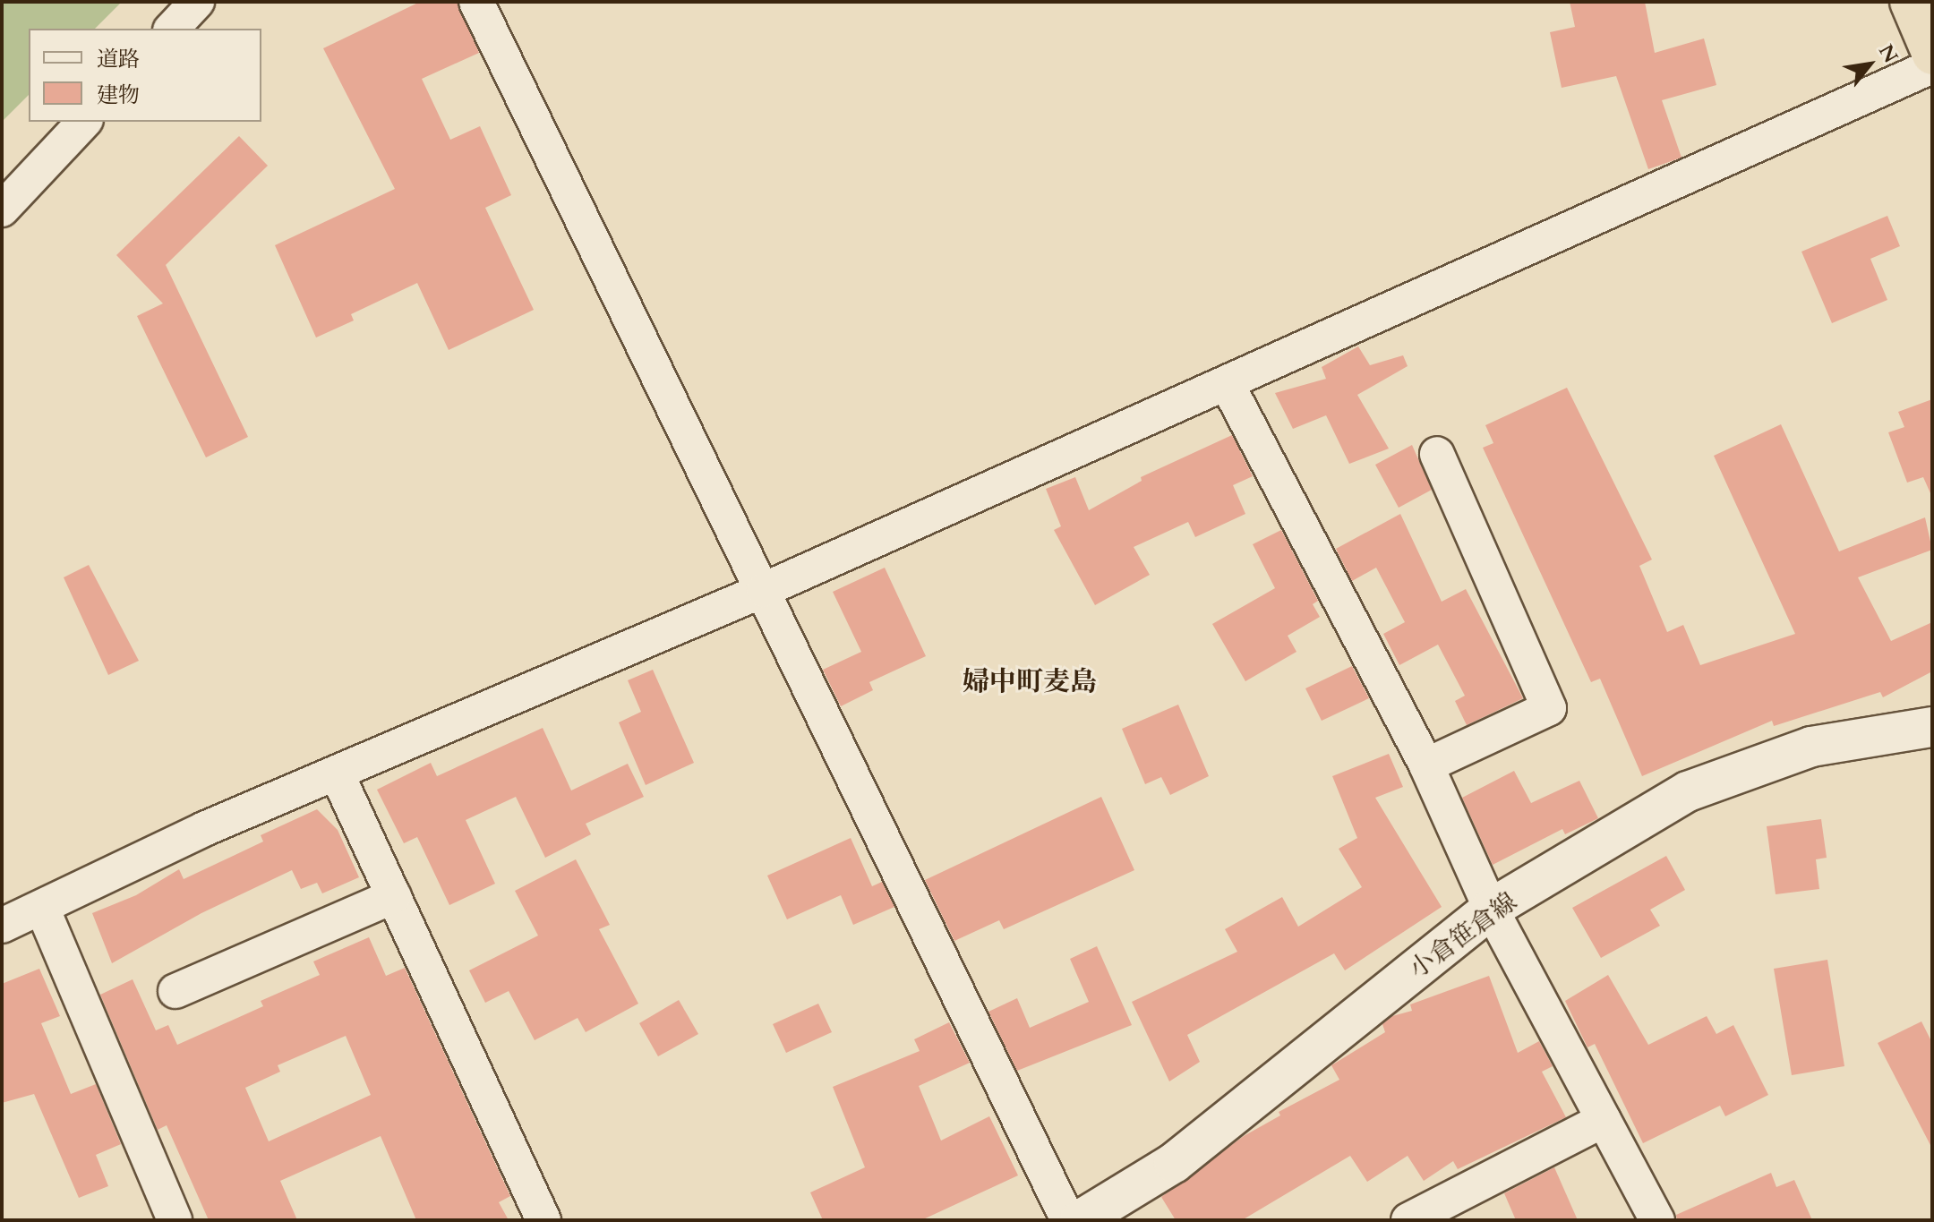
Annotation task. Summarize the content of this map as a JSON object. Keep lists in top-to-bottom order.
{
  "streets": {
    "main road": ["小倉笹倉線"]
  },
  "districts": ["婦中町麦島"],
  "legend": ["道路", "建物"],
  "north": "top right"
}
